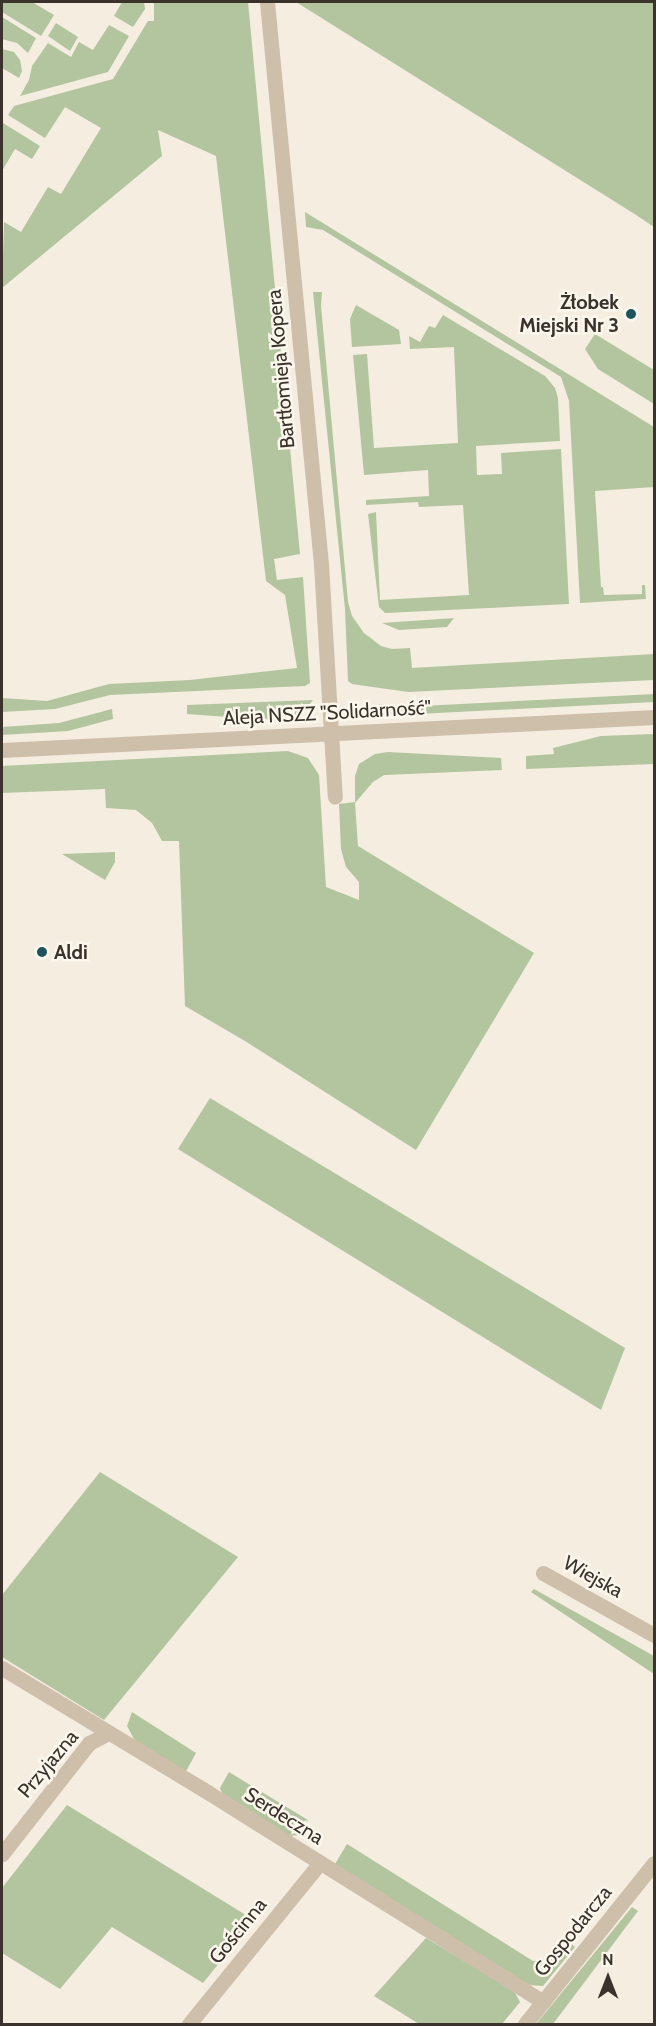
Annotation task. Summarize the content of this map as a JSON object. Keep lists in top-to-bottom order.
{
  "streets": {
    "street": [
      "Bartłomieja Kopera",
      "Aleja NSZZ \"Solidarność\"",
      "Wiejska",
      "Przyjazna",
      "Serdeczna",
      "Gościnna",
      "Gospodarcza"
    ]
  },
  "crossings": [
    ["Bartłomieja Kopera", "Aleja NSZZ \"Solidarność\""],
    ["Przyjazna", "Serdeczna"],
    ["Serdeczna", "Gościnna"],
    ["Serdeczna", "Gospodarcza"]
  ],
  "places": ["Żłobek Miejski Nr 3", "Aldi"],
  "north": "top"
}
